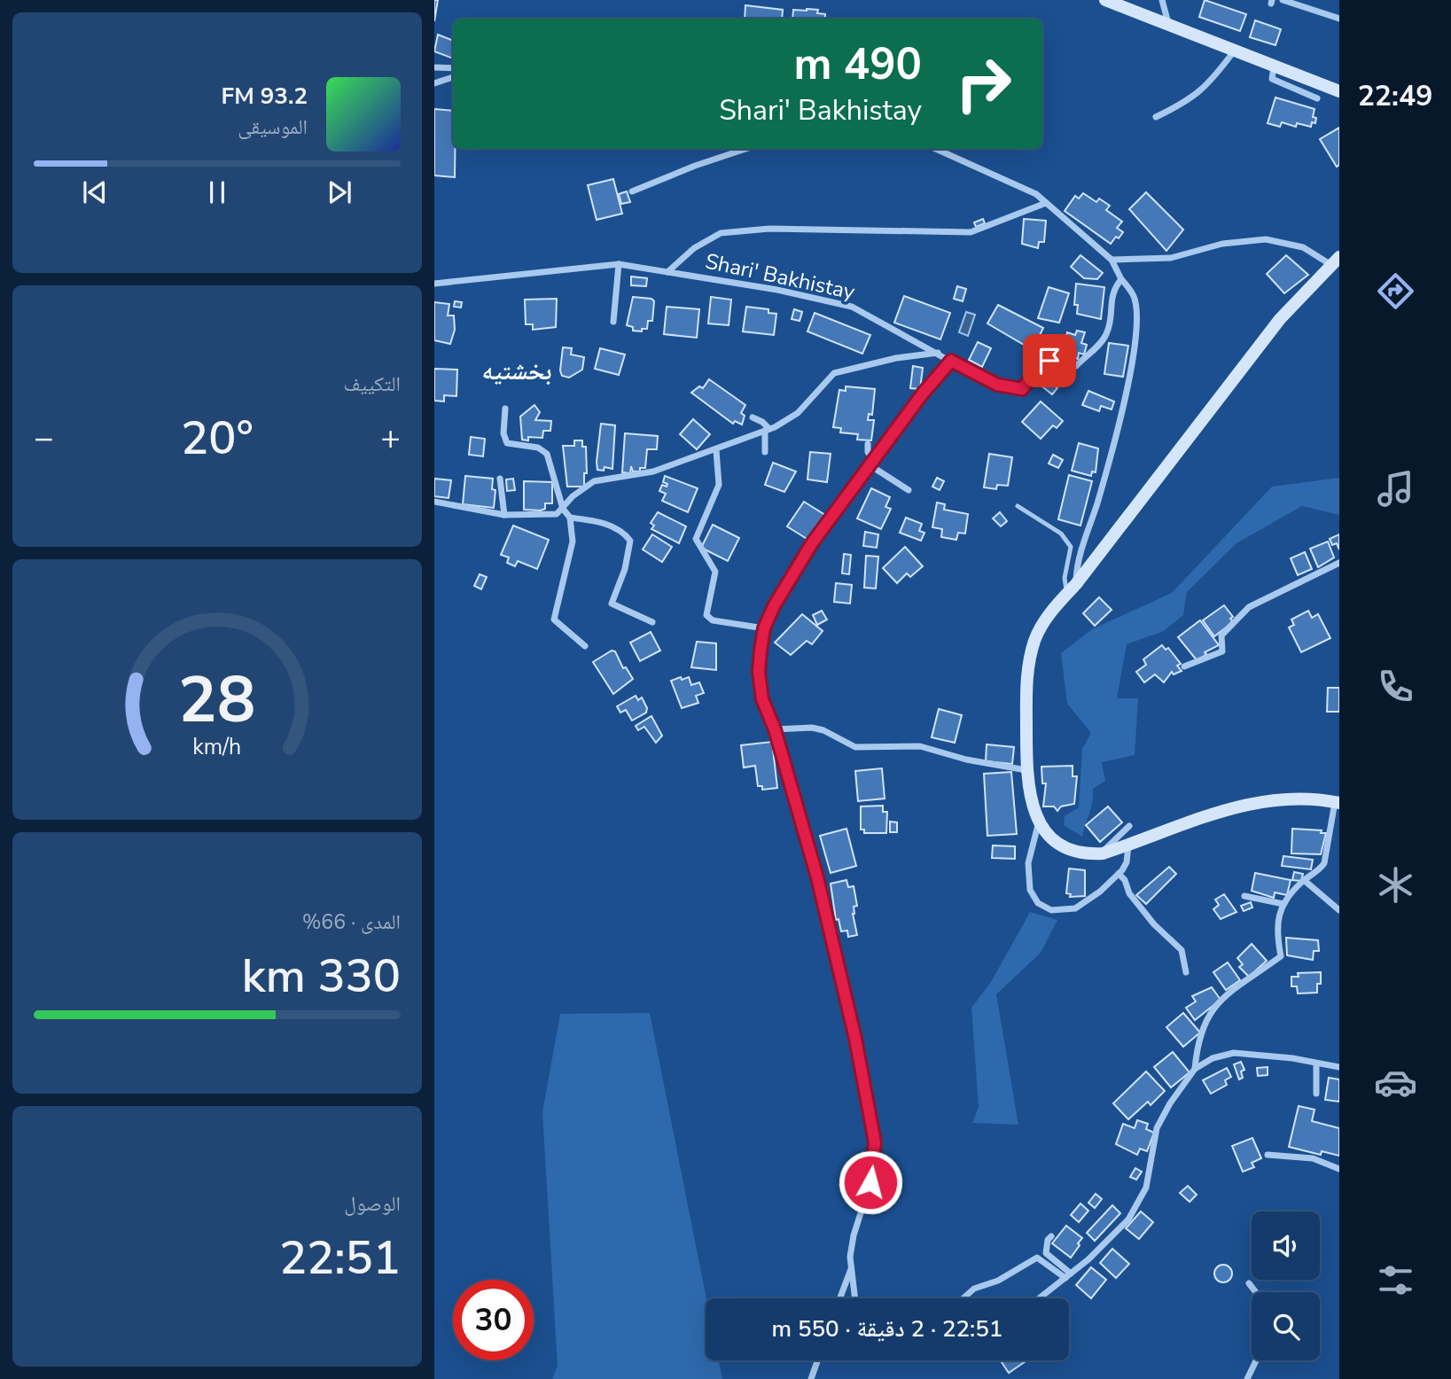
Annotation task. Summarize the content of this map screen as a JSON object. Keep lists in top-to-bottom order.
{
  "streets": {
    "street": ["Shari' Bakhistay"]
  },
  "districts": ["بخشتيه"],
  "page": {
    "tabs": "22:49",
    "turn": ["490 m", "Shari' Bakhistay"],
    "song": ["93.2 FM", "الموسيقى"],
    "tile": [
      "التكييف",
      ["المدى · 66%", "330 km"],
      ["الوصول", "22:51"]
    ],
    "heat": ["−", "20°", "+"],
    "limit": "30",
    "trip": "22:51 · 2 دقيقة · 550 m",
    "gauge": ["28", "km/h"]
  }
}
